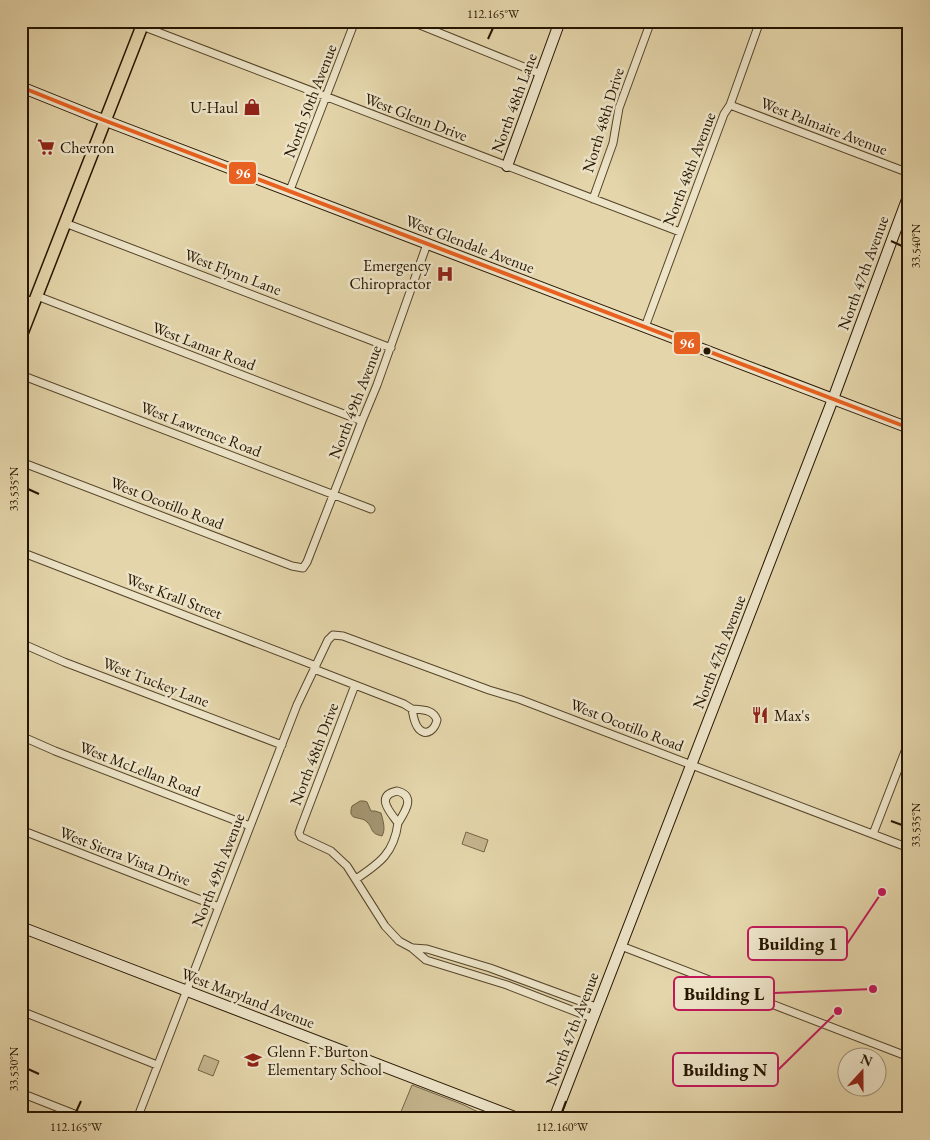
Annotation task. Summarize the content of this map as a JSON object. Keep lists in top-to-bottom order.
{
  "streets": {
    "street": [
      "North 50th Avenue",
      "North 48th Lane",
      "West Glenn Drive",
      "North 48th Drive",
      "West Palmaire Avenue",
      "North 48th Avenue",
      "West Glendale Avenue",
      "West Flynn Lane",
      "North 47th Avenue",
      "West Lamar Road",
      "North 49th Avenue",
      "West Lawrence Road",
      "West Ocotillo Road",
      "West Krall Street",
      "West Tuckey Lane",
      "West McLellan Road",
      "West Sierra Vista Drive",
      "West Maryland Avenue"
    ]
  },
  "crossings": [
    ["North 50th Avenue", "West Glenn Drive"],
    ["North 50th Avenue", "West Glendale Avenue"],
    ["North 48th Lane", "West Glenn Drive"],
    ["West Glenn Drive", "North 48th Drive"],
    ["West Glenn Drive", "North 48th Avenue"],
    ["North 48th Drive", "West Krall Street"],
    ["West Palmaire Avenue", "North 48th Avenue"],
    ["North 48th Avenue", "West Glendale Avenue"],
    ["West Glendale Avenue", "North 47th Avenue"],
    ["West Glendale Avenue", "North 49th Avenue"],
    ["West Flynn Lane", "North 49th Avenue"],
    ["North 47th Avenue", "West Ocotillo Road"],
    ["West Lamar Road", "North 49th Avenue"],
    ["North 49th Avenue", "West Lawrence Road"],
    ["North 49th Avenue", "West Ocotillo Road"],
    ["North 49th Avenue", "West Krall Street"],
    ["North 49th Avenue", "West Tuckey Lane"],
    ["North 49th Avenue", "West McLellan Road"],
    ["North 49th Avenue", "West Sierra Vista Drive"],
    ["North 49th Avenue", "West Maryland Avenue"]
  ],
  "places": {
    "shop": ["U-Haul"],
    "supermarket": ["Chevron"],
    "hospital": ["Emergency Chiropractor"],
    "restaurant": ["Max's"],
    "other": ["Building 1", "Building L", "Building N"],
    "school or university": ["Glenn F. Burton Elementary School"]
  },
  "lines": ["transit line 96"],
  "north": "top",
  "coordinates": [
    "112.165°W",
    "33.540°N",
    "33.535°N",
    "33.530°N",
    "112.160°W"
  ]
}
